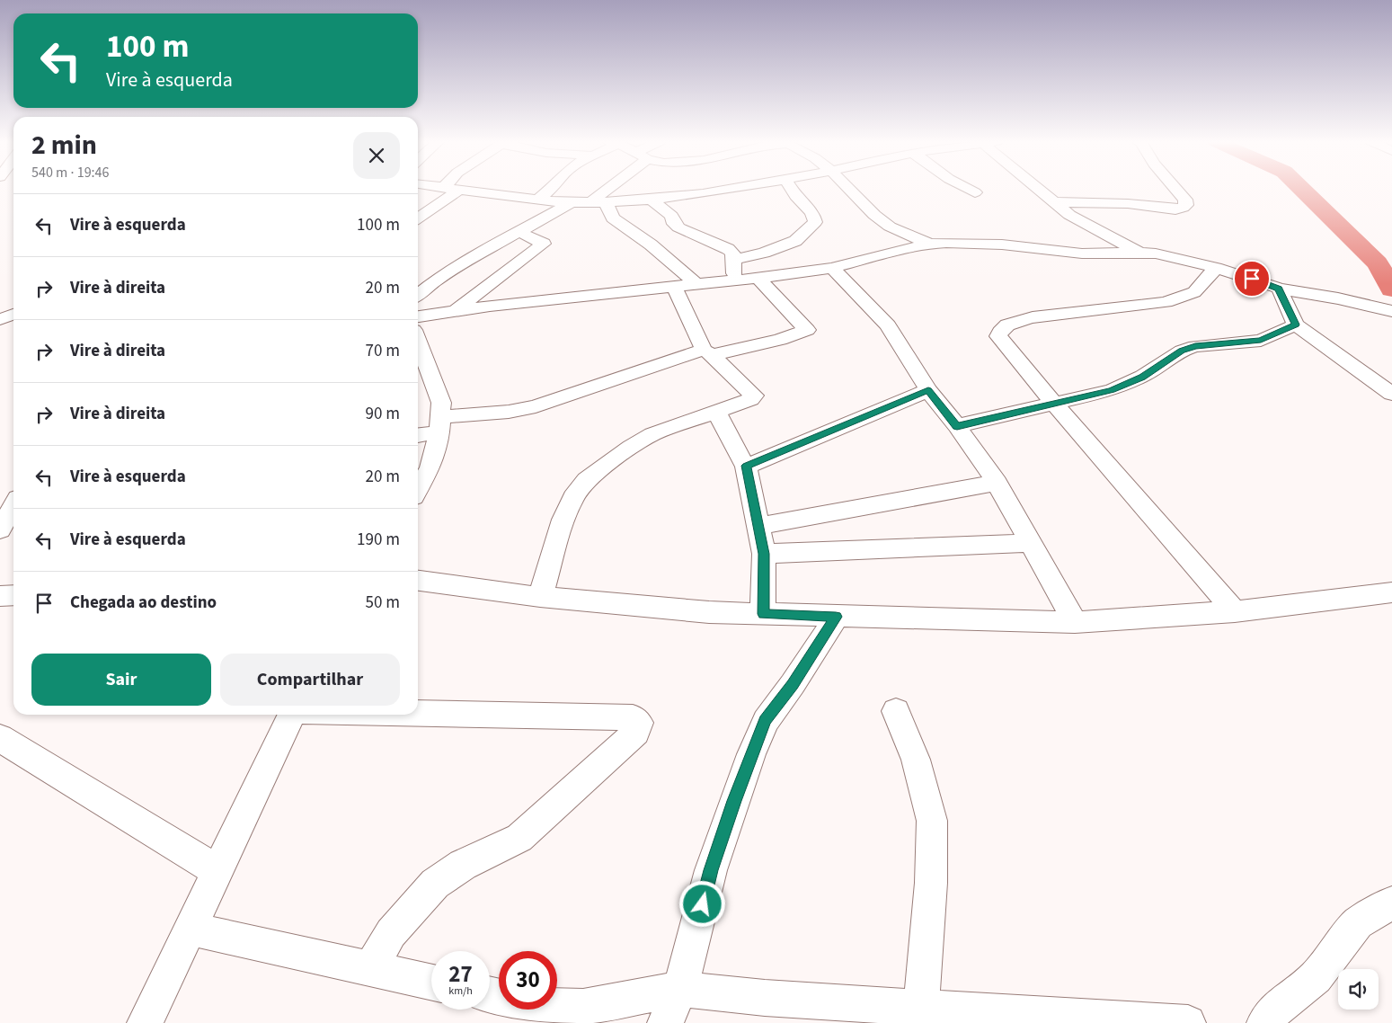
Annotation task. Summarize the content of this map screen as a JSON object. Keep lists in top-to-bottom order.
{
  "page": {
    "turn": ["100 m", "Vire à esquerda"],
    "heading": ["2 min", "540 m · 19:46"],
    "list": [
      {
        "name": "Vire à esquerda",
        "value": "100 m"
      },
      {
        "name": "Vire à direita",
        "value": "20 m"
      },
      {
        "name": "Vire à direita",
        "value": "70 m"
      },
      {
        "name": "Vire à direita",
        "value": "90 m"
      },
      {
        "name": "Vire à esquerda",
        "value": "20 m"
      },
      {
        "name": "Vire à esquerda",
        "value": "190 m"
      },
      {
        "name": "Chegada ao destino",
        "value": "50 m"
      }
    ],
    "buttons": ["Sair", "Compartilhar"],
    "speed": "27 km/h",
    "limit": "30"
  }
}
